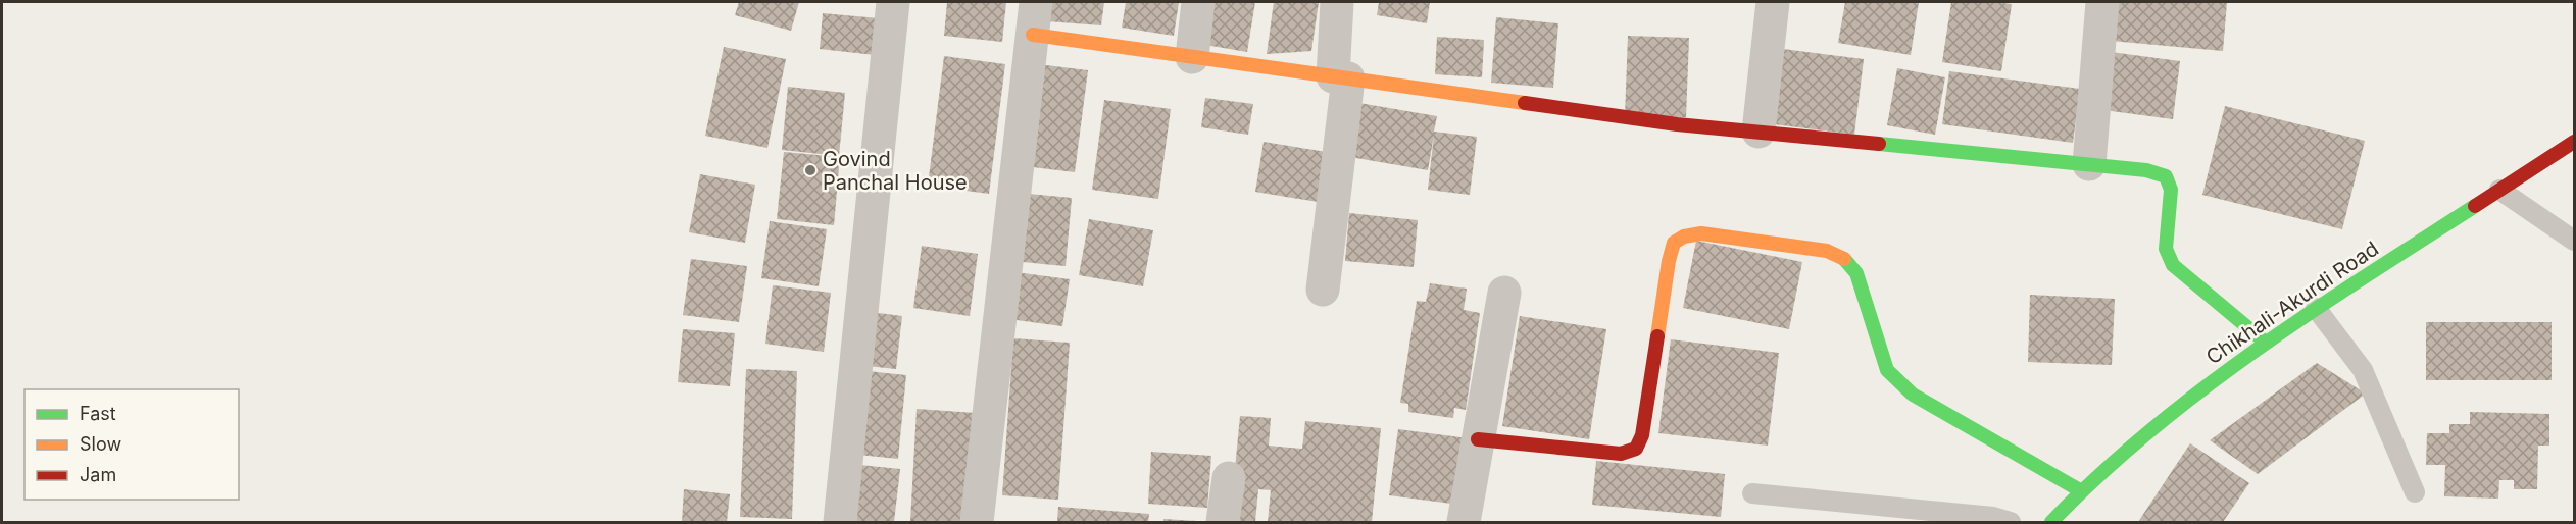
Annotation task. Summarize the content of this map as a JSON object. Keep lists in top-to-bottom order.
{
  "streets": {
    "street": ["Chikhali-Akurdi Road"]
  },
  "places": ["Govind Panchal House"],
  "legend": ["Fast", "Slow", "Jam"]
}
